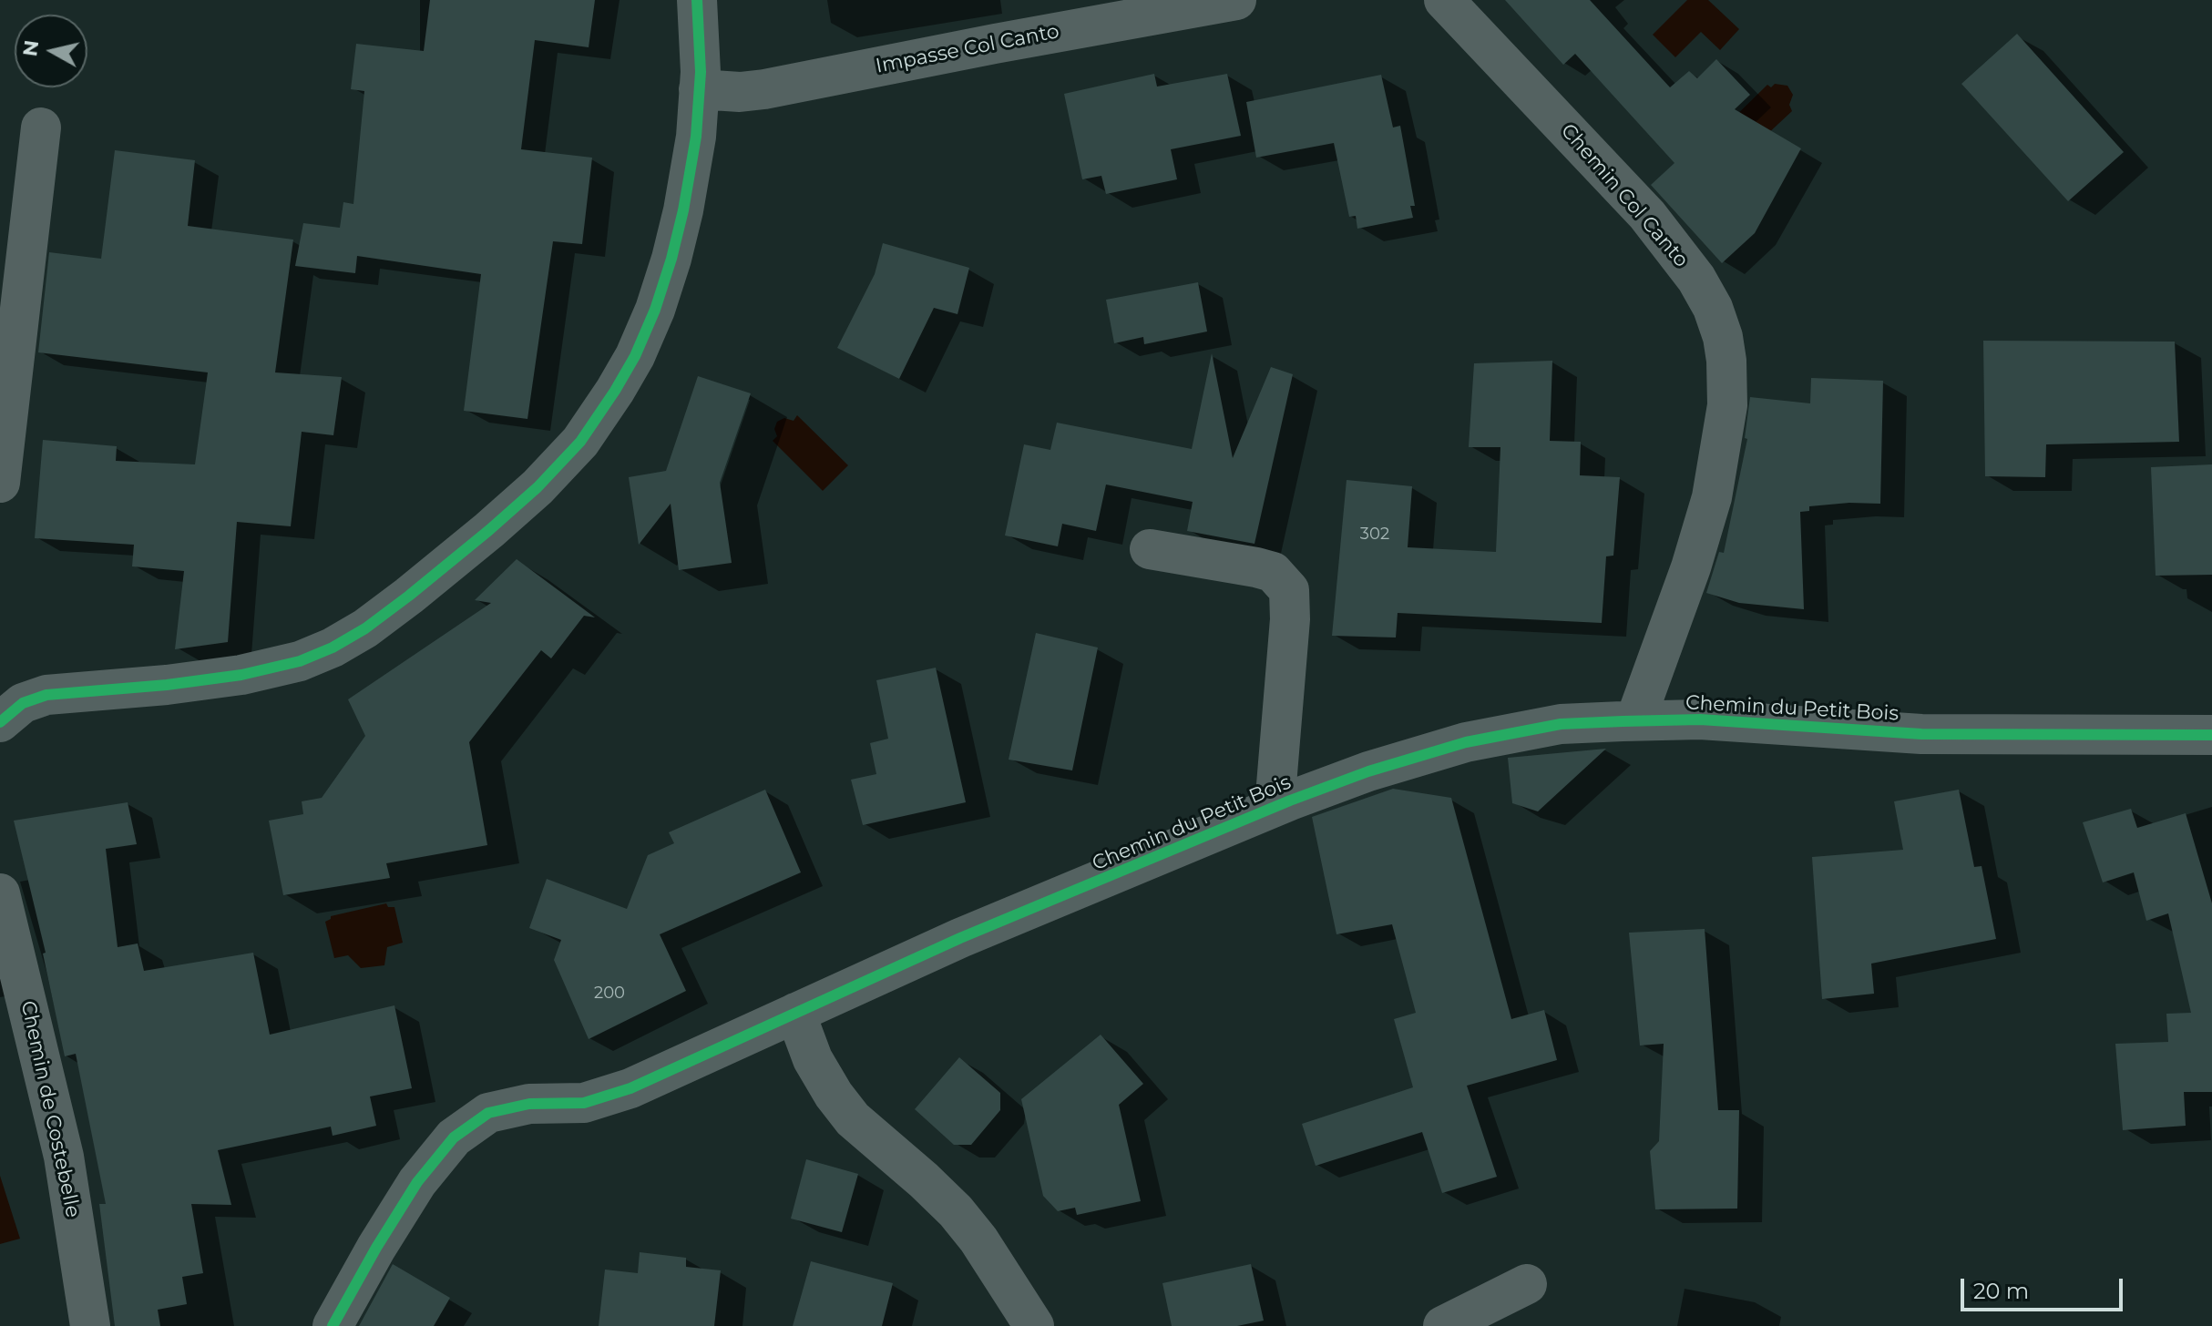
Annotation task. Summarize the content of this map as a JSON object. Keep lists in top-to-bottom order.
{
  "streets": {
    "street": [
      "Impasse Col Canto",
      "Chemin Col Canto",
      "Chemin du Petit Bois",
      "Chemin de Costebelle"
    ]
  },
  "crossings": [
    ["Chemin Col Canto", "Chemin du Petit Bois"]
  ],
  "house_numbers": ["302", "200"],
  "scale_bar": "20 m",
  "north": "left"
}
